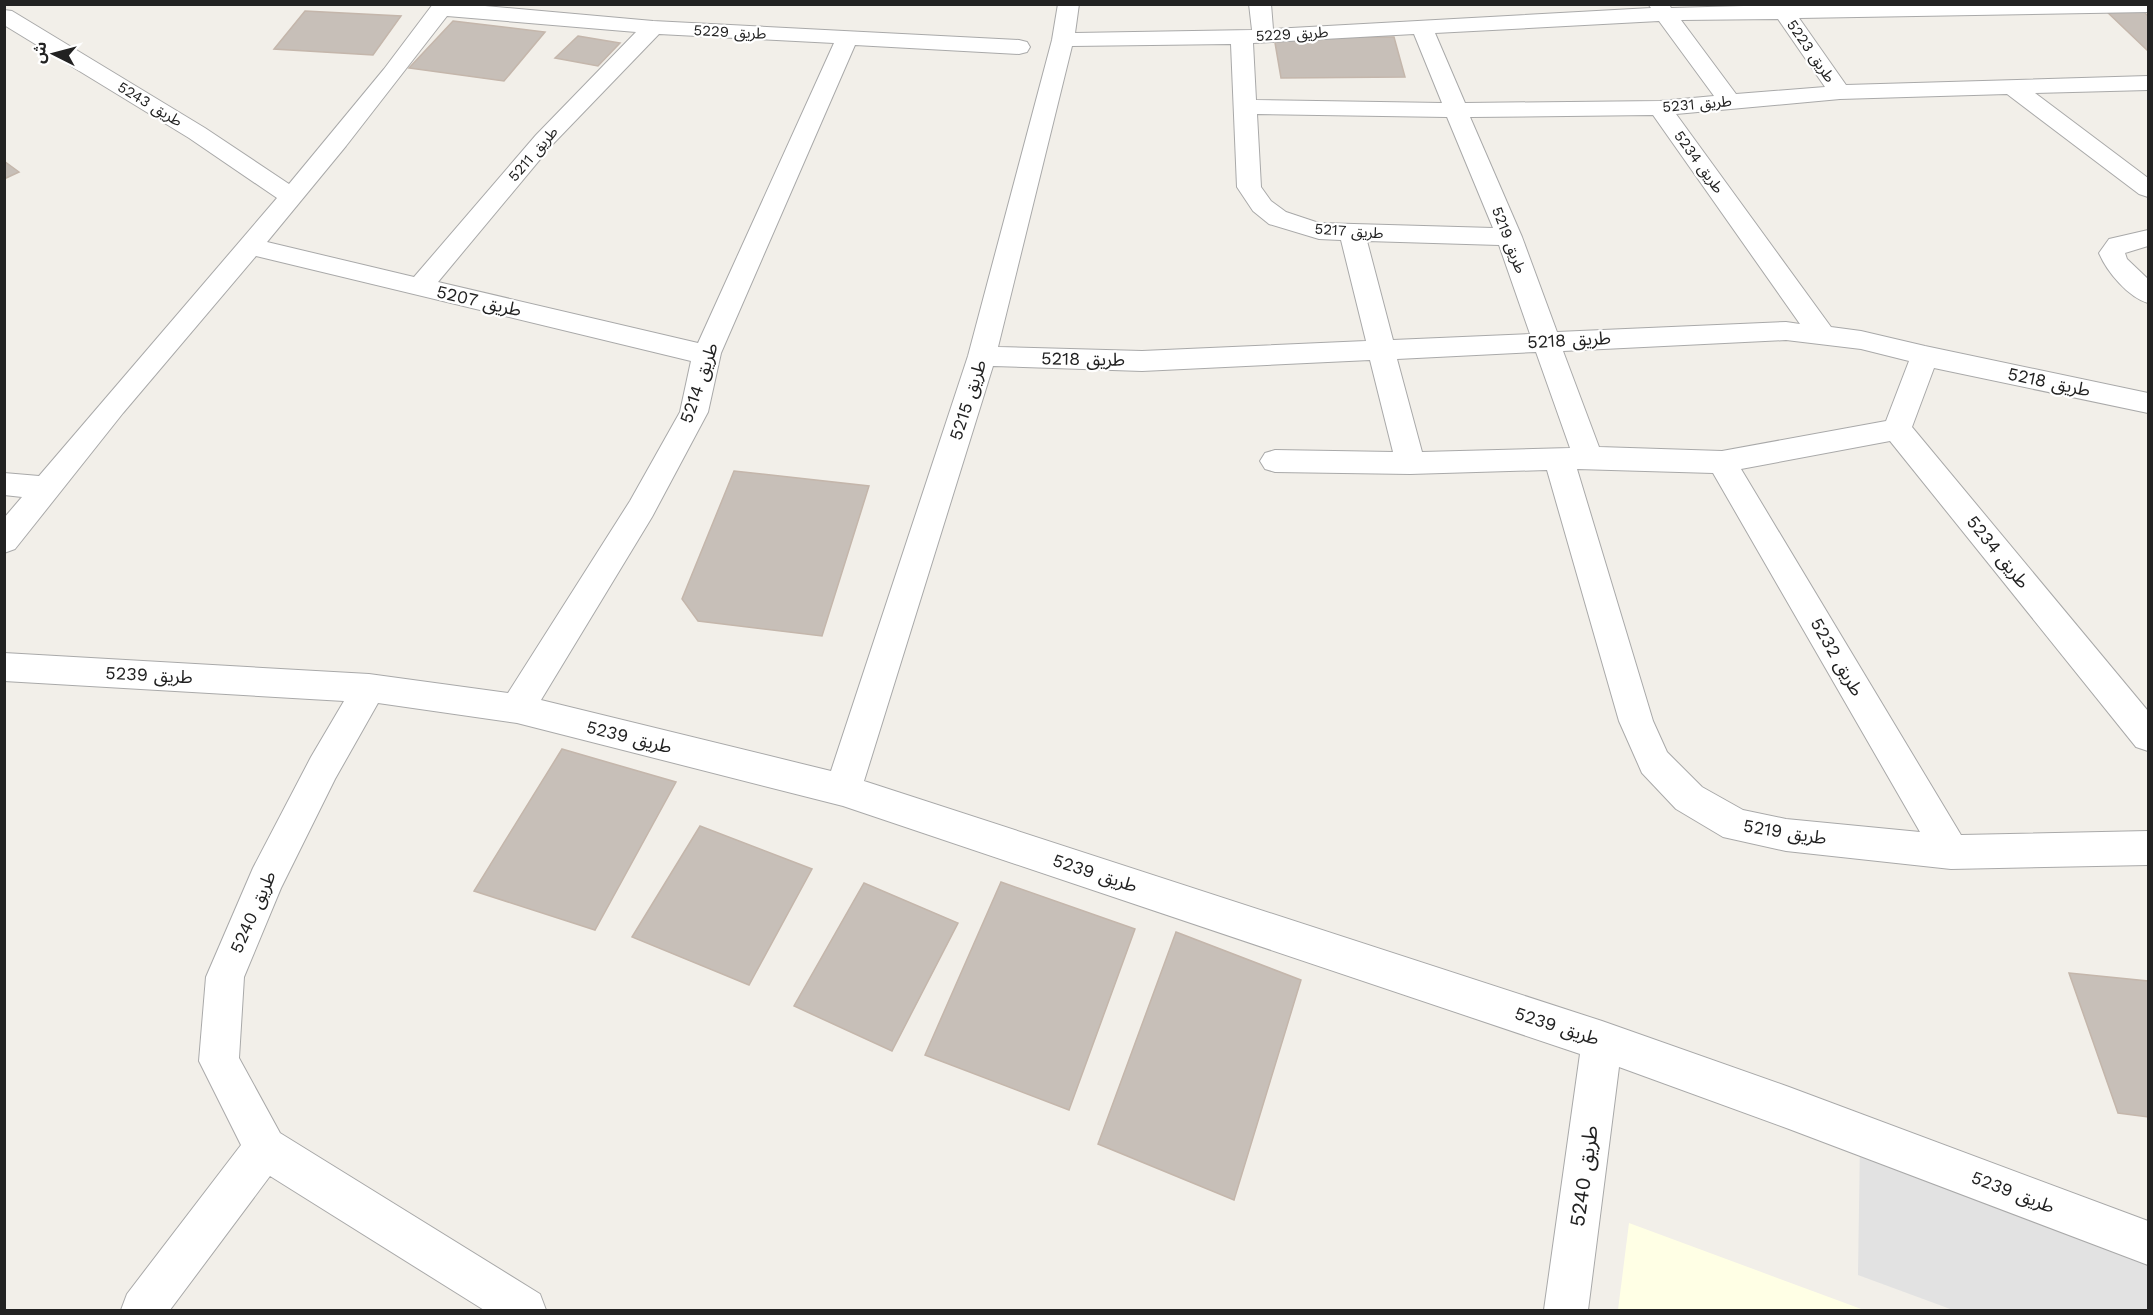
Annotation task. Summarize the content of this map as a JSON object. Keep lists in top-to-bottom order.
{
  "streets": {
    "street": [
      "طريق 5229",
      "طريق 5223",
      "طريق 5243",
      "طريق 5231",
      "طريق 5211",
      "طريق 5234",
      "طريق 5217",
      "طريق 5219",
      "طريق 5207",
      "طريق 5218",
      "طريق 5214",
      "طريق 5215",
      "طريق 5232",
      "طريق 5239",
      "طريق 5240"
    ]
  },
  "crossings": [
    ["طريق 5229", "طريق 5223"],
    ["طريق 5229", "طريق 5211"],
    ["طريق 5229", "طريق 5217"],
    ["طريق 5229", "طريق 5219"],
    ["طريق 5229", "طريق 5214"],
    ["طريق 5229", "طريق 5215"],
    ["طريق 5223", "طريق 5231"],
    ["طريق 5231", "طريق 5234"],
    ["طريق 5231", "طريق 5217"],
    ["طريق 5231", "طريق 5219"],
    ["طريق 5211", "طريق 5207"],
    ["طريق 5234", "طريق 5218"],
    ["طريق 5217", "طريق 5219"],
    ["طريق 5219", "طريق 5218"],
    ["طريق 5219", "طريق 5232"],
    ["طريق 5207", "طريق 5214"],
    ["طريق 5218", "طريق 5215"],
    ["طريق 5214", "طريق 5239"],
    ["طريق 5215", "طريق 5239"],
    ["طريق 5239", "طريق 5240"]
  ],
  "north": "left"
}
